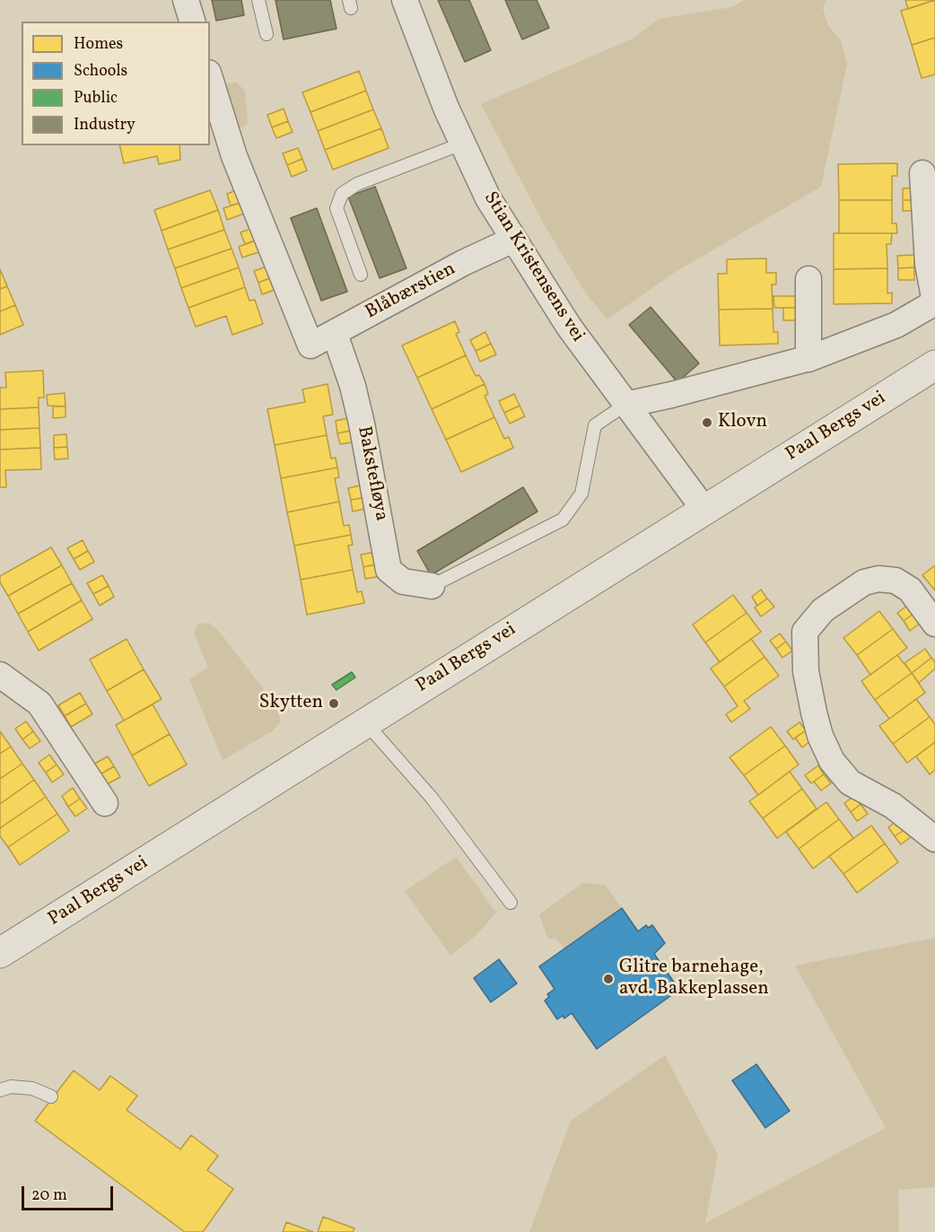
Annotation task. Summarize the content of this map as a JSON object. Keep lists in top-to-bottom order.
{
  "streets": {
    "street": [
      "Stian Kristensens vei",
      "Blåbærstien",
      "Paal Bergs vei",
      "Bakstefløya"
    ]
  },
  "crossings": [
    ["Stian Kristensens vei", "Blåbærstien"],
    ["Stian Kristensens vei", "Paal Bergs vei"],
    ["Blåbærstien", "Bakstefløya"]
  ],
  "places": ["Klovn", "Skytten", "Glitre barnehage, avd. Bakkeplassen"],
  "legend": [
    "Homes",
    "Schools",
    "Public",
    "Industry"
  ],
  "scale_bar": "20 m"
}
